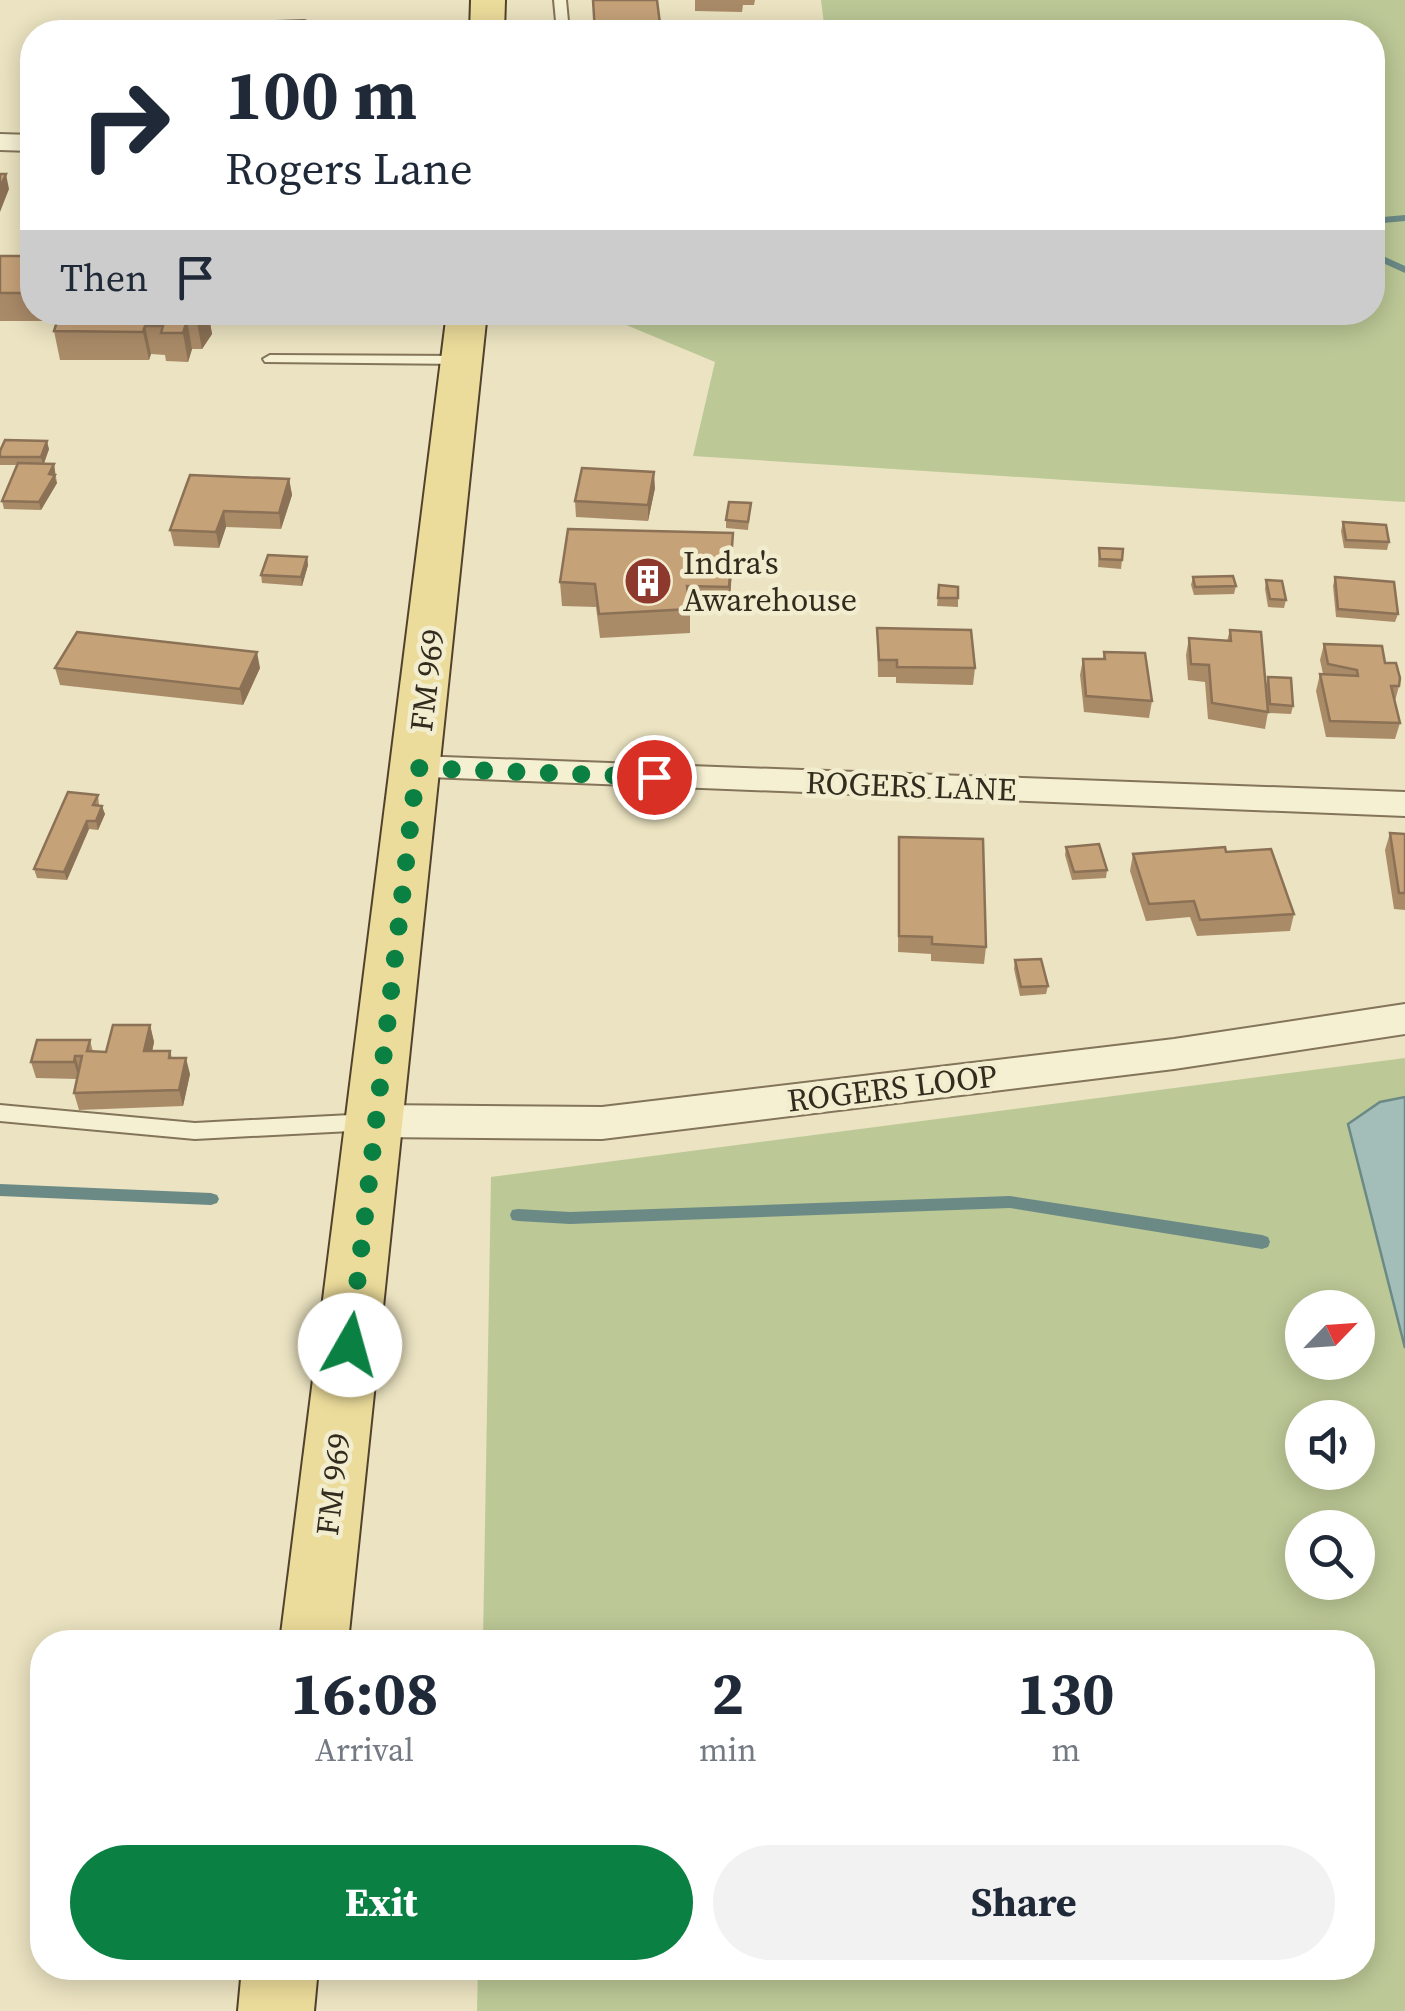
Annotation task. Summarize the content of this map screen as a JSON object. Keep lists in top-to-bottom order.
{
  "streets": {
    "main road": ["FM 969"],
    "street": ["ROGERS LANE", "ROGERS LOOP"]
  },
  "crossings": [
    ["FM 969", "ROGERS LANE"],
    ["FM 969", "ROGERS LOOP"]
  ],
  "places": {
    "building": ["Indra's Awarehouse"]
  },
  "north": "top right",
  "page": {
    "turn": ["100 m", "Rogers Lane"],
    "then": "Then",
    "eta": [
      "16:08",
      "Arrival",
      "2",
      "min",
      "130",
      "m"
    ],
    "buttons": ["Exit", "Share"]
  }
}
